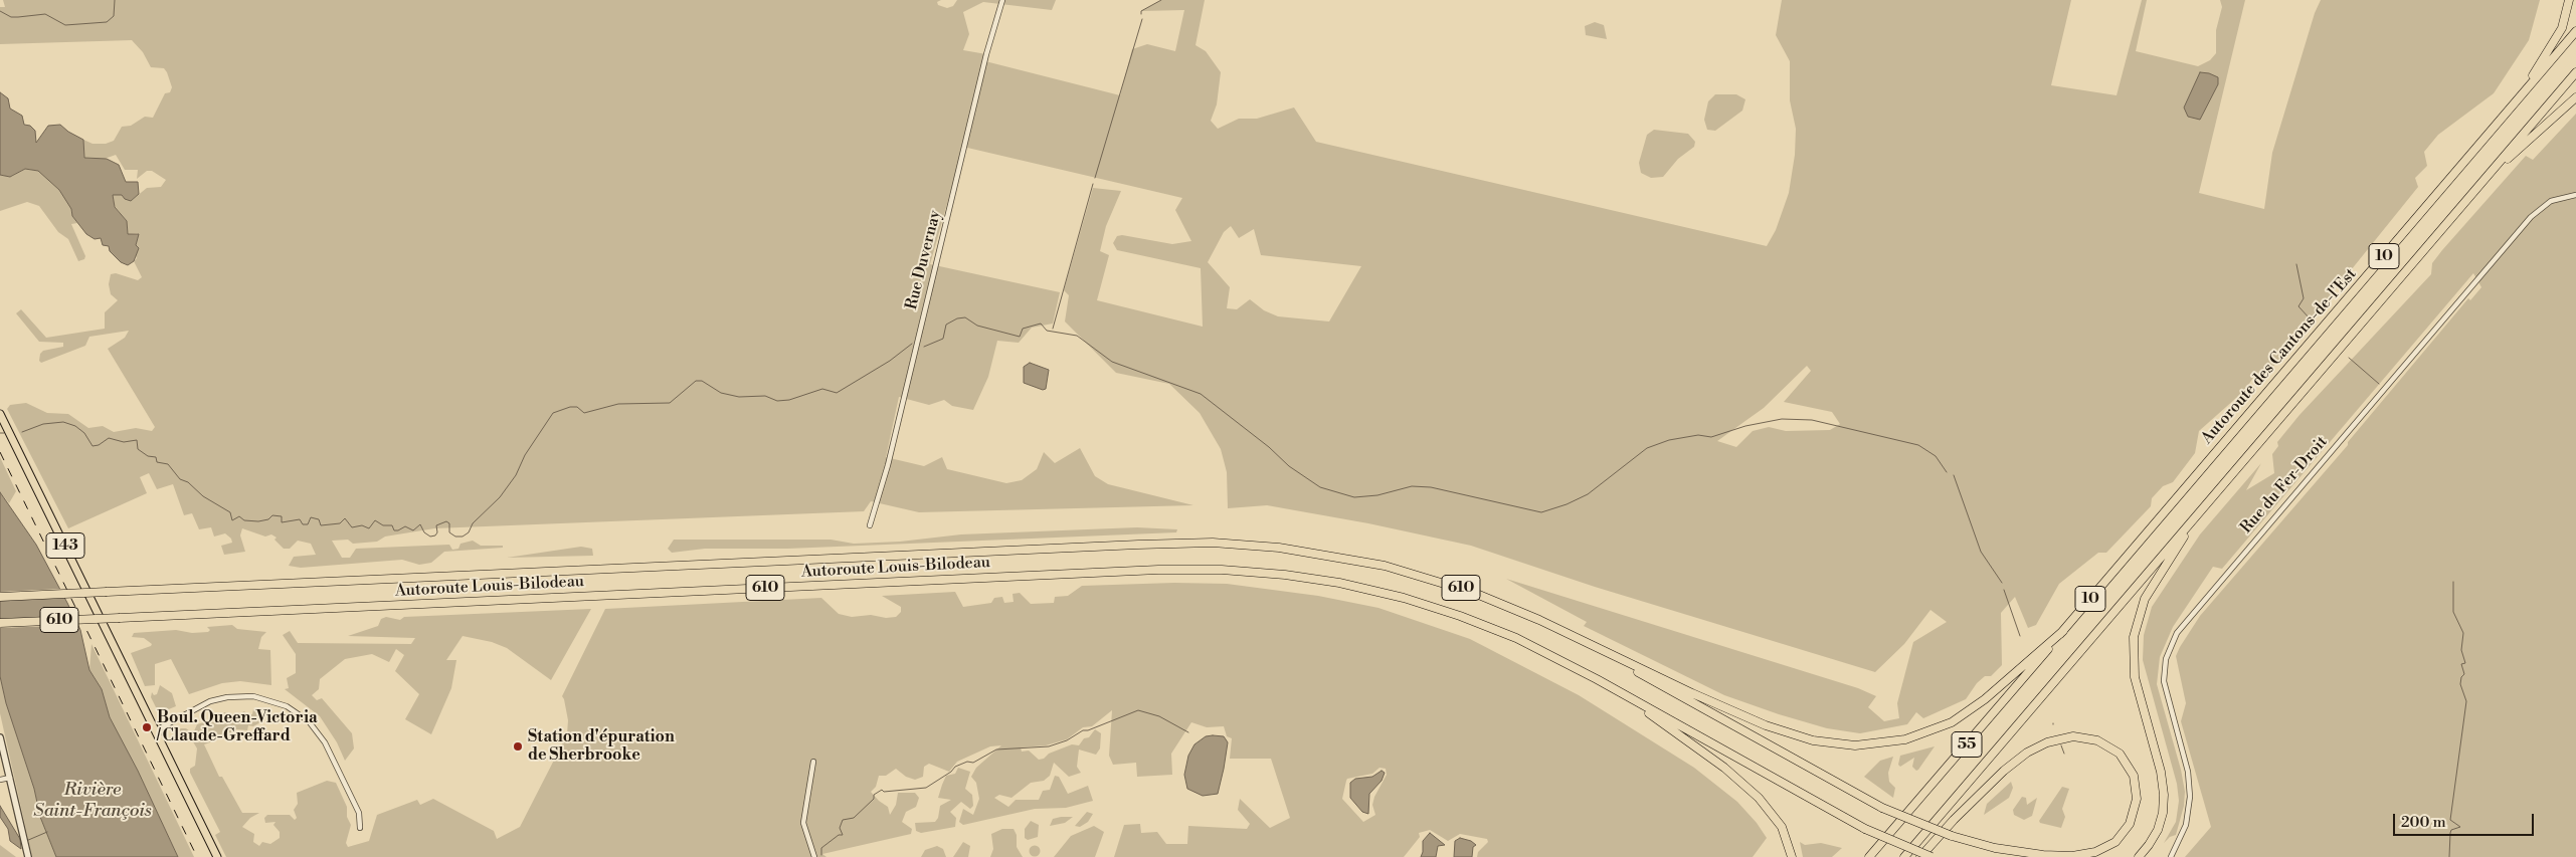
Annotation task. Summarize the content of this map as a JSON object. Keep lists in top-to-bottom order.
{
  "streets": {
    "highway": [
      "10",
      "Autoroute des Cantons-de-l'Est",
      "Autoroute Louis-Bilodeau",
      "610",
      "55"
    ],
    "main road": ["143"],
    "street": ["Rue Duvernay", "Rue du Fer-Droit"]
  },
  "crossings": [
    ["10", "55"],
    ["Autoroute des Cantons-de-l'Est", "55"]
  ],
  "water": ["Rivière Saint-François"],
  "places": ["Boul. Queen-Victoria / Claude-Greffard", "Station d'épuration de Sherbrooke"],
  "scale_bar": "200 m"
}
